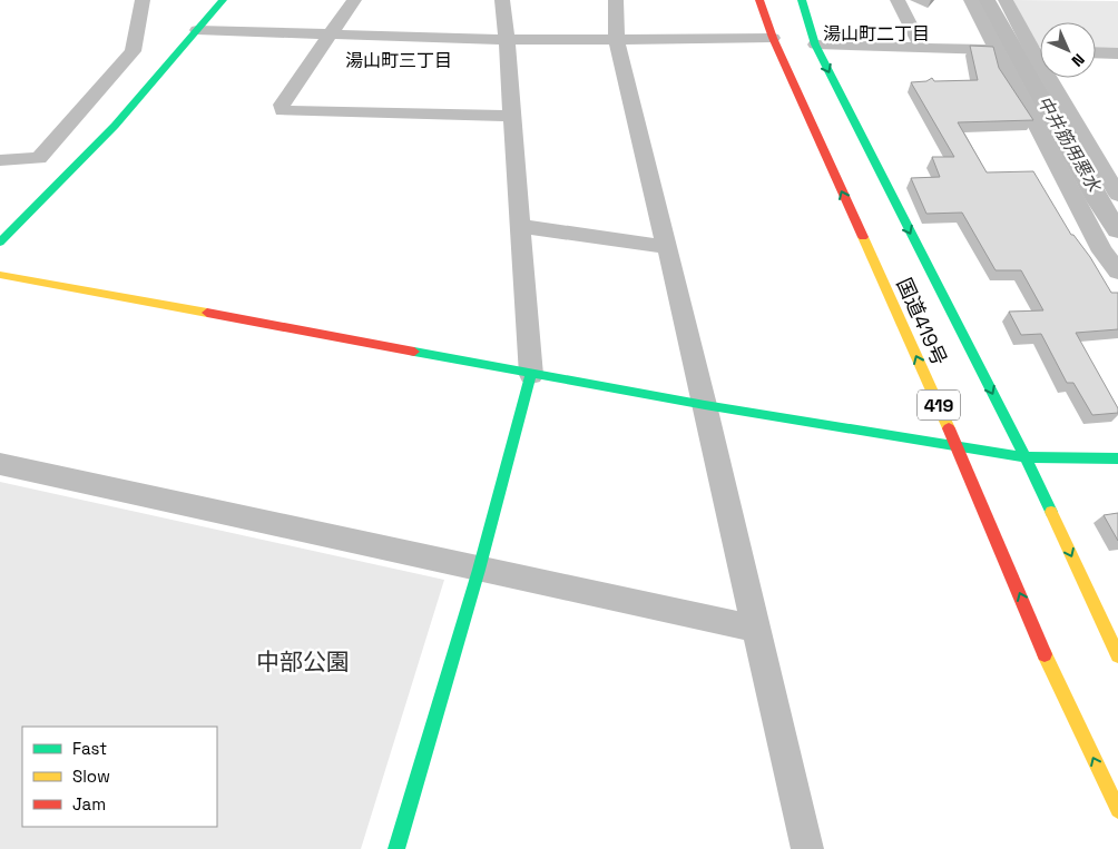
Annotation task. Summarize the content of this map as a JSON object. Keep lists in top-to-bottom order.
{
  "streets": {
    "main road": ["国道419号", "419"]
  },
  "districts": ["湯山町二丁目", "湯山町三丁目"],
  "water": ["中井筋用悪水"],
  "parks": ["中部公園"],
  "legend": ["Fast", "Slow", "Jam"],
  "north": "bottom right"
}
